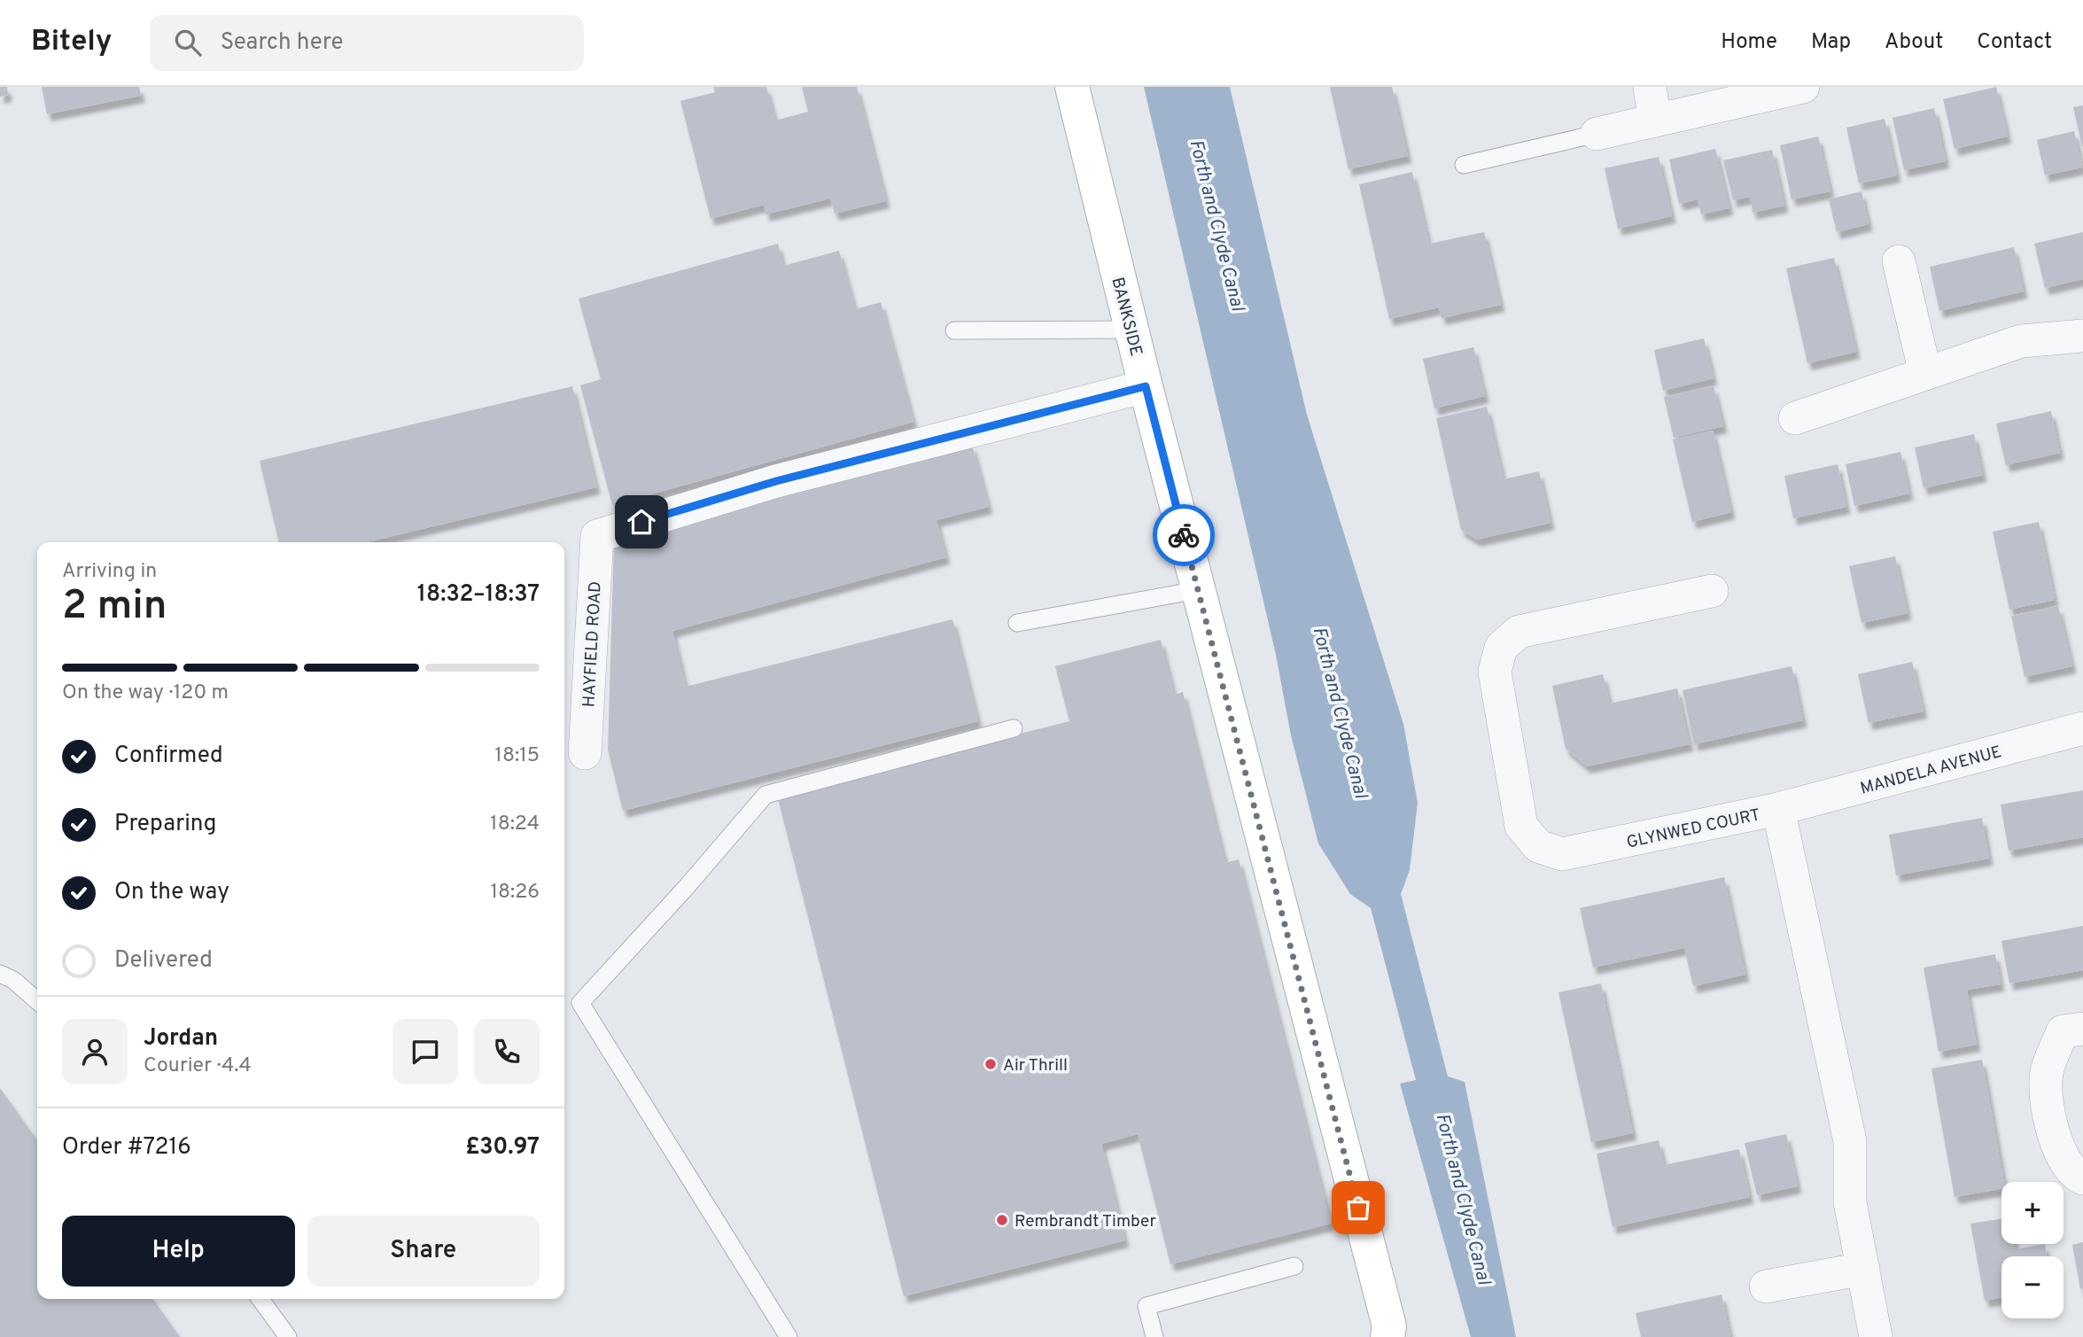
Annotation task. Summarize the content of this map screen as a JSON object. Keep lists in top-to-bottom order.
{
  "streets": {
    "street": [
      "BANKSIDE",
      "HAYFIELD ROAD",
      "MANDELA AVENUE",
      "GLYNWED COURT"
    ]
  },
  "crossings": [
    ["BANKSIDE", "HAYFIELD ROAD"],
    ["MANDELA AVENUE", "GLYNWED COURT"]
  ],
  "water": ["Forth and Clyde Canal"],
  "places": ["Air Thrill", "Rembrandt Timber"],
  "page": {
    "header": "Bitely",
    "search": "Search here",
    "nav": [
      "Home",
      "Map",
      "About",
      "Contact"
    ],
    "heading": ["2 min", "Arriving in", "18:32–18:37"],
    "panel": [
      "Jordan",
      "Courier · 4.4",
      "Order #7216",
      "£30.97"
    ],
    "bar": "On the way · 120 m",
    "list": [
      ["Confirmed", "18:15"],
      ["Preparing", "18:24"],
      ["On the way", "18:26"],
      "Delivered"
    ],
    "map_buttons": ["+", "−"],
    "buttons": ["Help", "Share"]
  }
}
